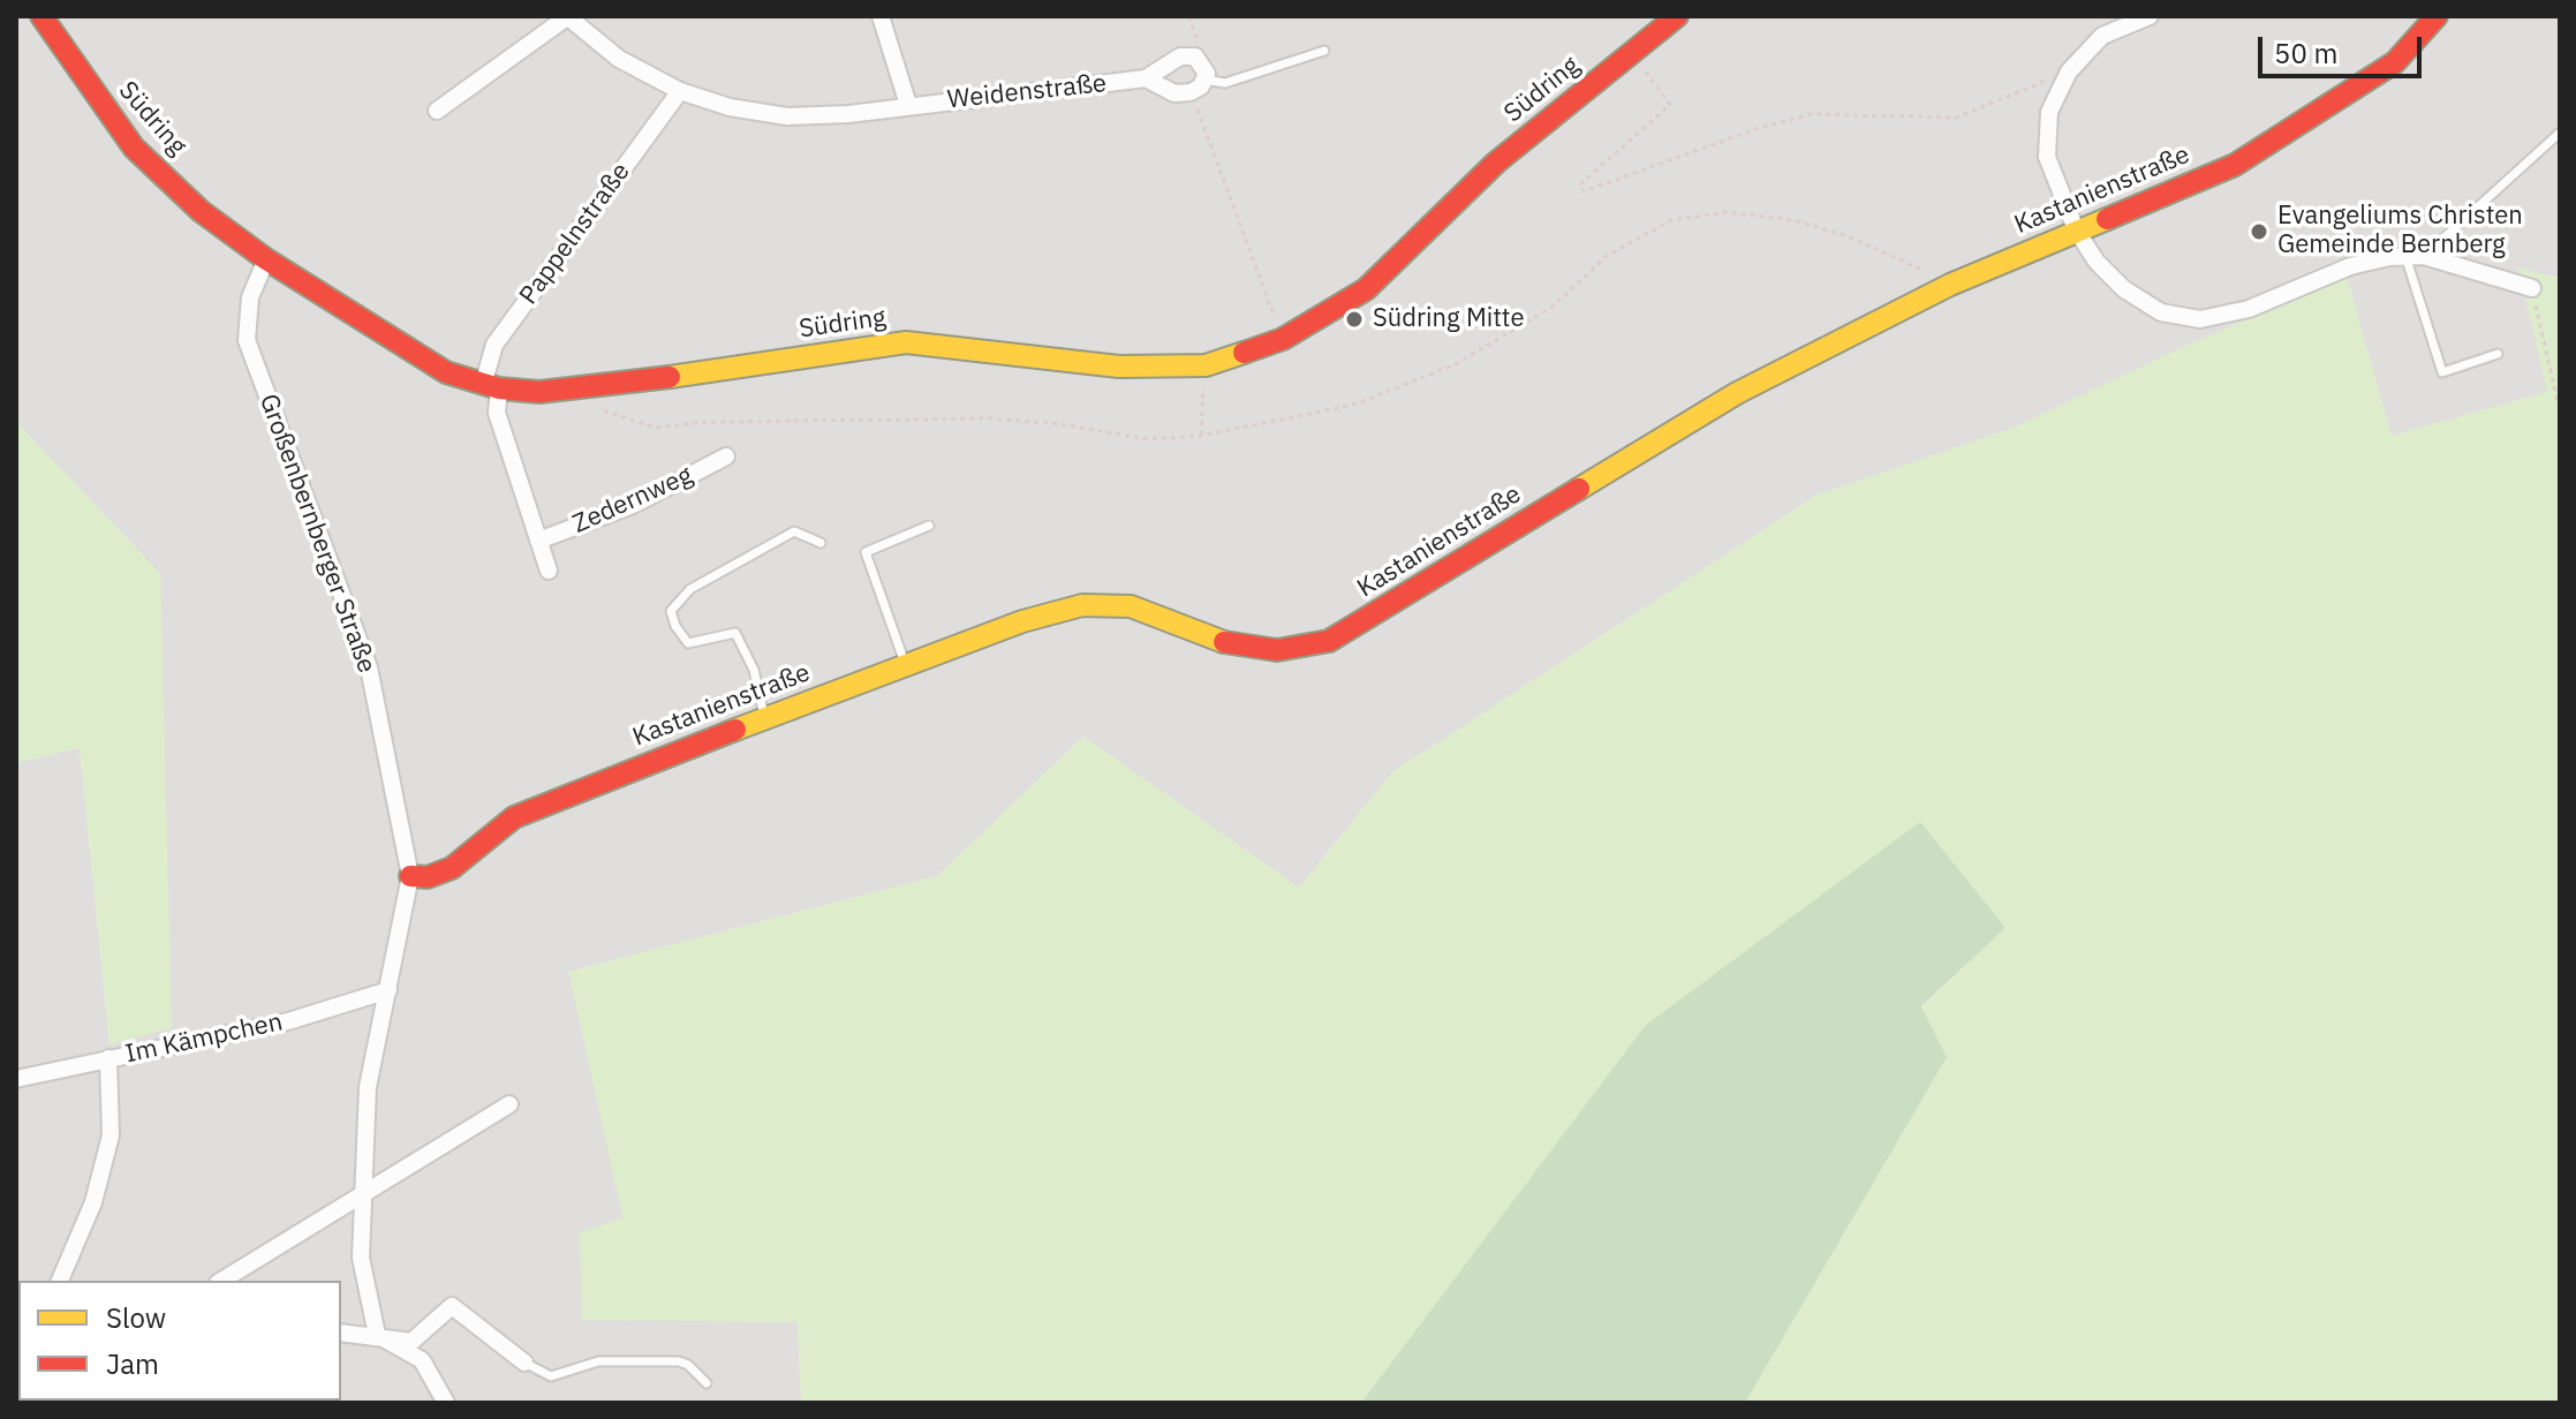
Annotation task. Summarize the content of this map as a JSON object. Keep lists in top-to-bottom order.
{
  "streets": {
    "street": [
      "Südring",
      "Weidenstraße",
      "Kastanienstraße",
      "Pappelnstraße",
      "Zedernweg",
      "Großenbernberger Straße",
      "Im Kämpchen"
    ]
  },
  "crossings": [
    ["Südring", "Pappelnstraße"],
    ["Südring", "Zedernweg"],
    ["Südring", "Großenbernberger Straße"],
    ["Weidenstraße", "Pappelnstraße"],
    ["Kastanienstraße", "Großenbernberger Straße"],
    ["Pappelnstraße", "Zedernweg"],
    ["Großenbernberger Straße", "Im Kämpchen"]
  ],
  "places": ["Evangeliums Christen Gemeinde Bernberg", "Südring Mitte"],
  "legend": ["Slow", "Jam"],
  "scale_bar": "50 m"
}
